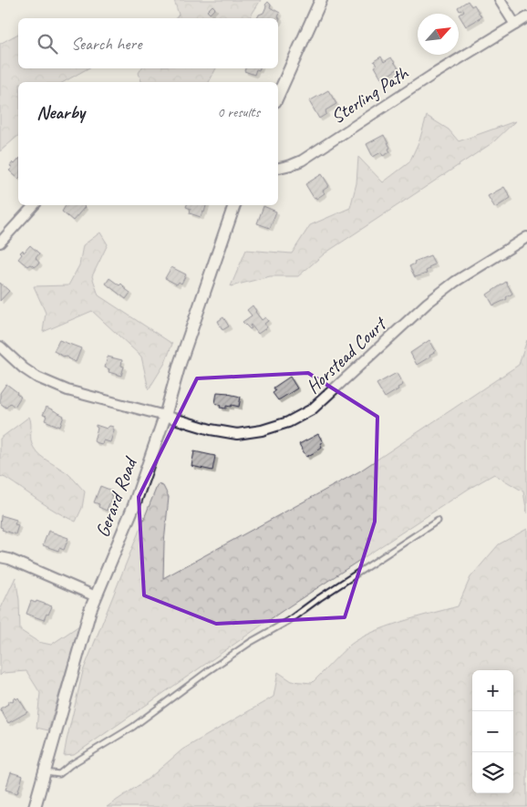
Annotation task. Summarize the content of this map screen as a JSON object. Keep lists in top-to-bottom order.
{
  "streets": {
    "street": ["Sterling Path", "Horstead Court", "Gerard Road"]
  },
  "crossings": [
    ["Horstead Court", "Gerard Road"]
  ],
  "north": "top right",
  "page": {
    "search": "Search here",
    "heading": ["Nearby", "0 results"],
    "map_buttons": ["+", "−"]
  }
}
